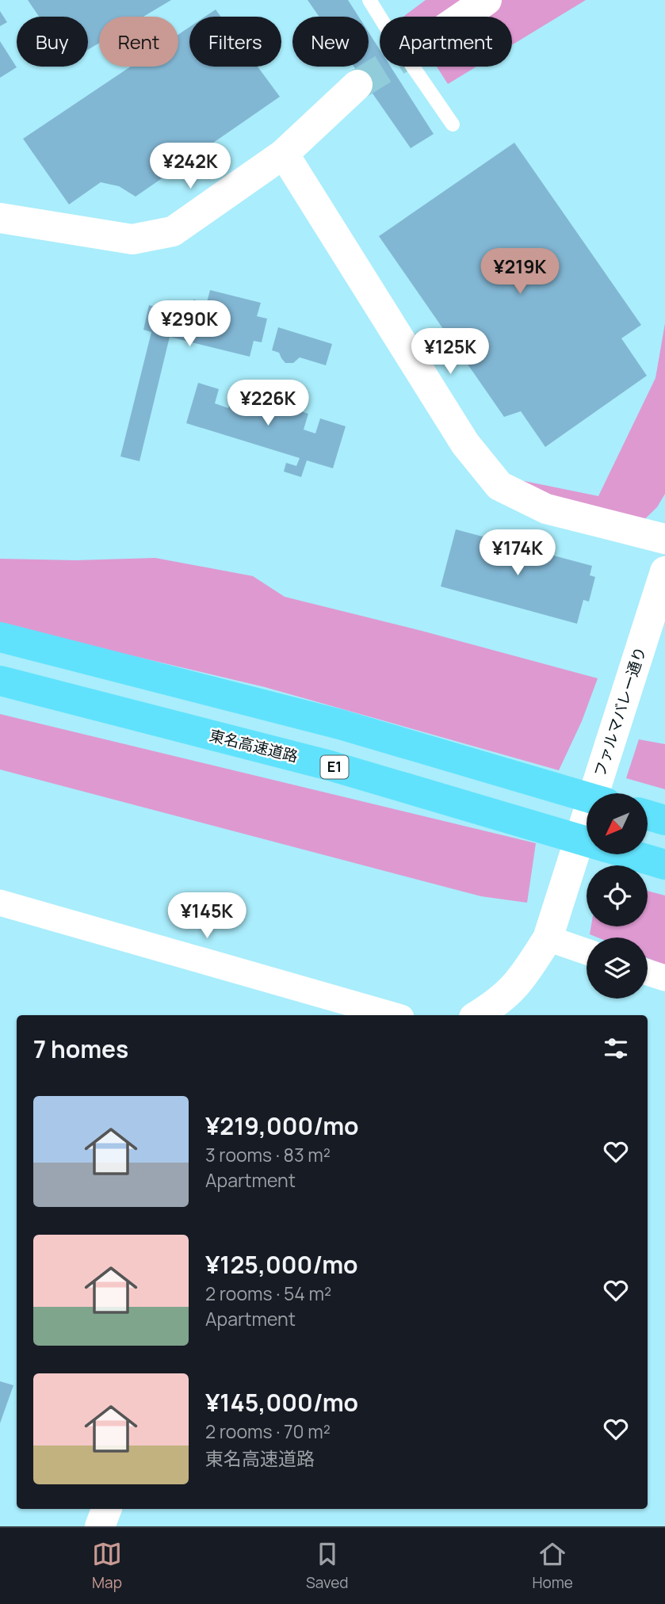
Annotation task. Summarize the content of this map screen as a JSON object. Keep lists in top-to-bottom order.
{
  "streets": {
    "highway": ["東名高速道路", "E1"],
    "street": ["ファルマバレー通り"]
  },
  "north": "bottom left",
  "page": {
    "chip": [
      "Buy",
      "Rent",
      "Filters",
      "New",
      "Apartment"
    ],
    "price": [
      "¥242K",
      "¥219K",
      "¥290K",
      "¥125K",
      "¥226K",
      "¥174K",
      "¥145K"
    ],
    "heading": "7 homes",
    "list": [
      {
        "name": "¥219,000/mo",
        "note": "3 rooms · 83 m² · Apartment"
      },
      {
        "name": "¥125,000/mo",
        "note": "2 rooms · 54 m² · Apartment"
      },
      {
        "name": "¥145,000/mo",
        "note": "2 rooms · 70 m² · 東名高速道路"
      }
    ],
    "tabs": ["Map", "Saved", "Home"]
  }
}
